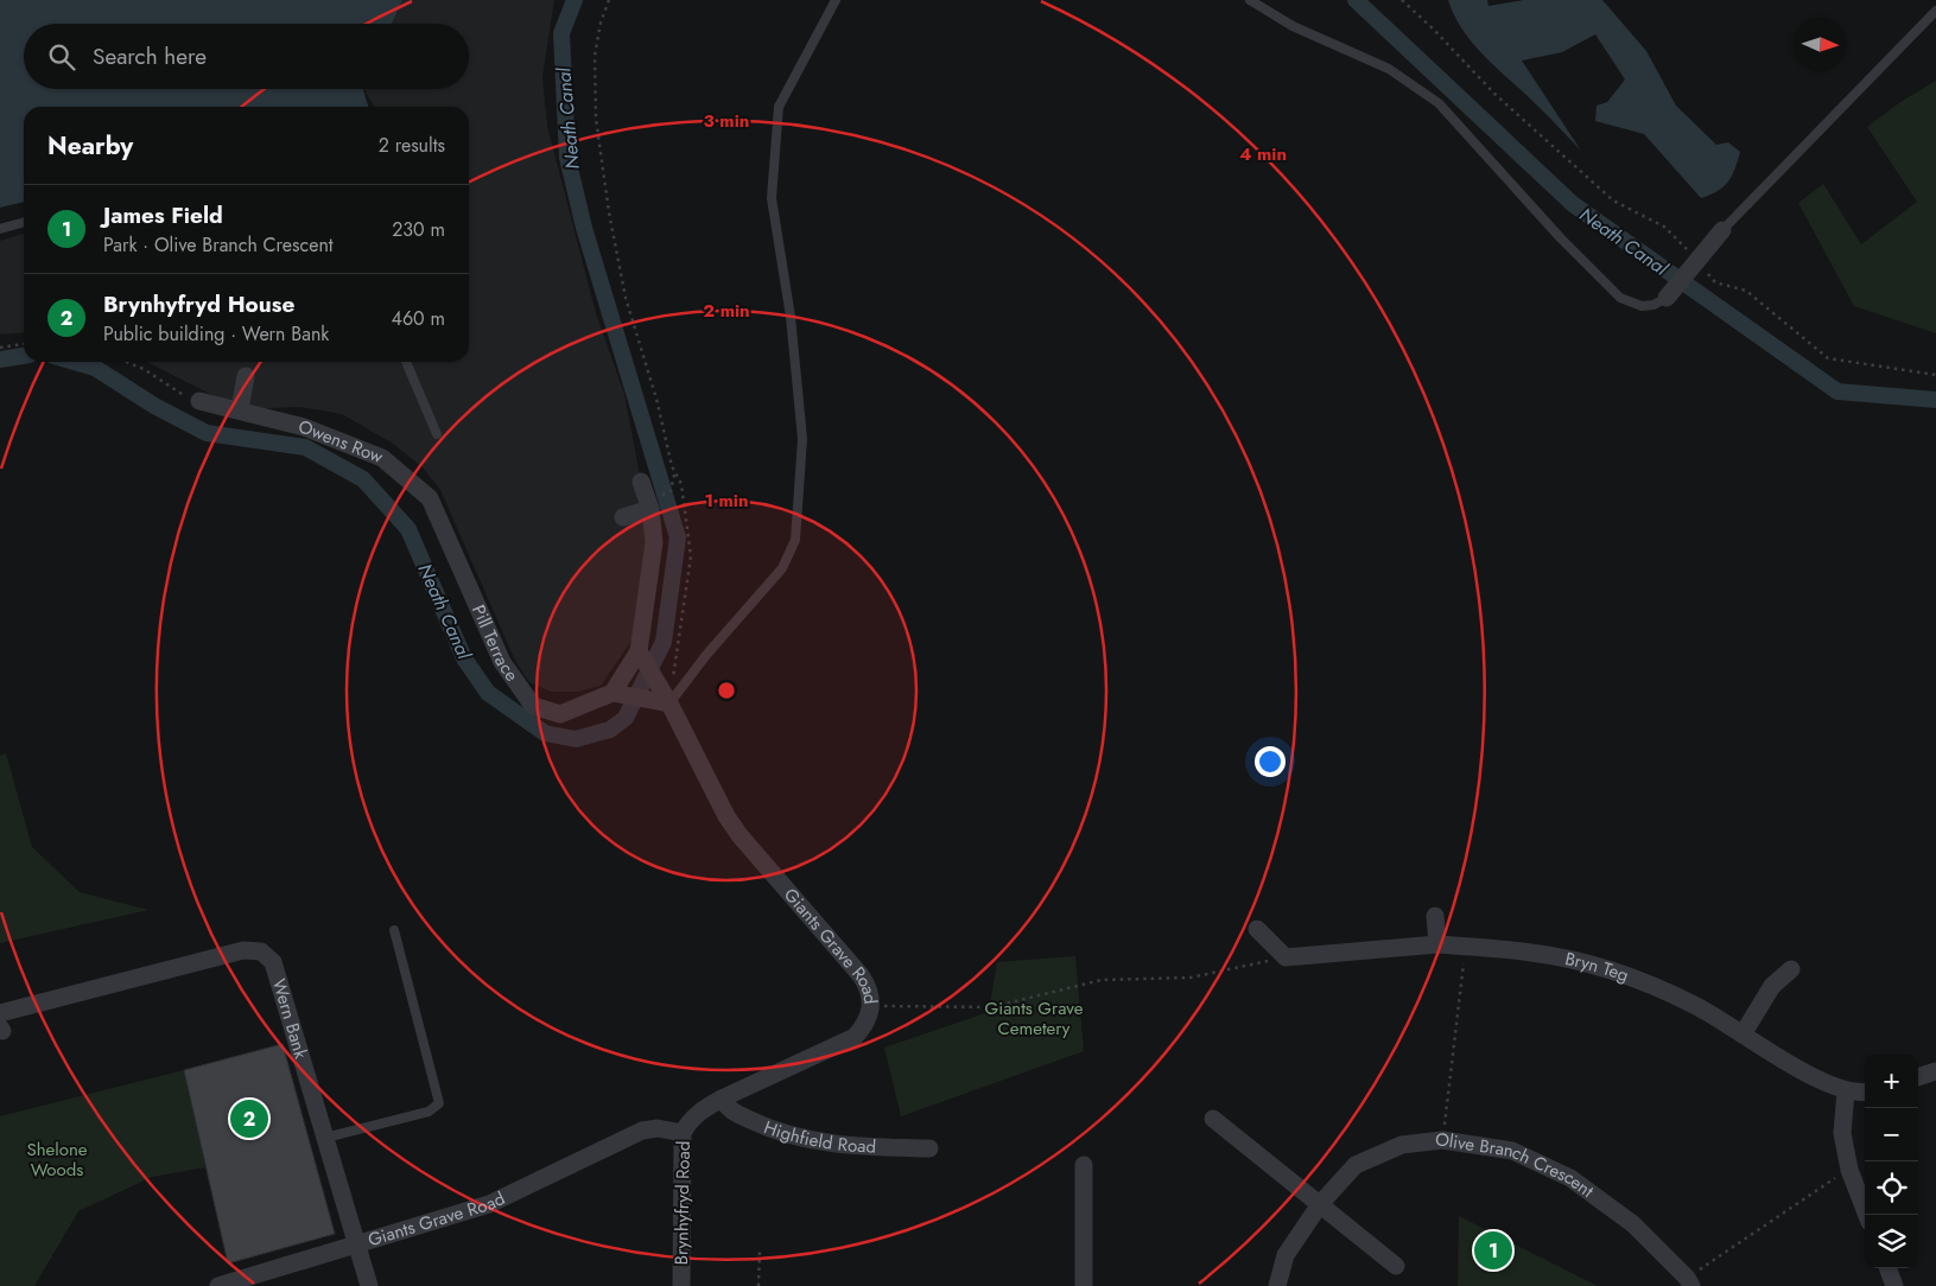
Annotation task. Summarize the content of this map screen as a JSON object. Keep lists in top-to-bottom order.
{
  "streets": {
    "street": [
      "Owens Row",
      "Pill Terrace",
      "Giants Grave Road",
      "Bryn Teg",
      "Wern Bank",
      "Highfield Road",
      "Olive Branch Crescent",
      "Brynhyfryd Road"
    ]
  },
  "crossings": [
    ["Owens Row", "Pill Terrace"],
    ["Giants Grave Road", "Wern Bank"],
    ["Giants Grave Road", "Highfield Road"],
    ["Giants Grave Road", "Brynhyfryd Road"]
  ],
  "water": ["Neath Canal"],
  "parks": ["Giants Grave Cemetery", "Shelone Woods"],
  "north": "right",
  "page": {
    "search": "Search here",
    "heading": ["Nearby", "2 results"],
    "list": [
      {
        "mark": "1",
        "name": "James Field",
        "note": "Park · Olive Branch Crescent",
        "value": "230 m"
      },
      {
        "mark": "2",
        "name": "Brynhyfryd House",
        "note": "Public building · Wern Bank",
        "value": "460 m"
      }
    ],
    "map_buttons": ["+", "−"],
    "pins": ["2", "1"]
  },
  "rings": [
    "3 min",
    "4 min",
    "2 min",
    "1 min"
  ]
}
